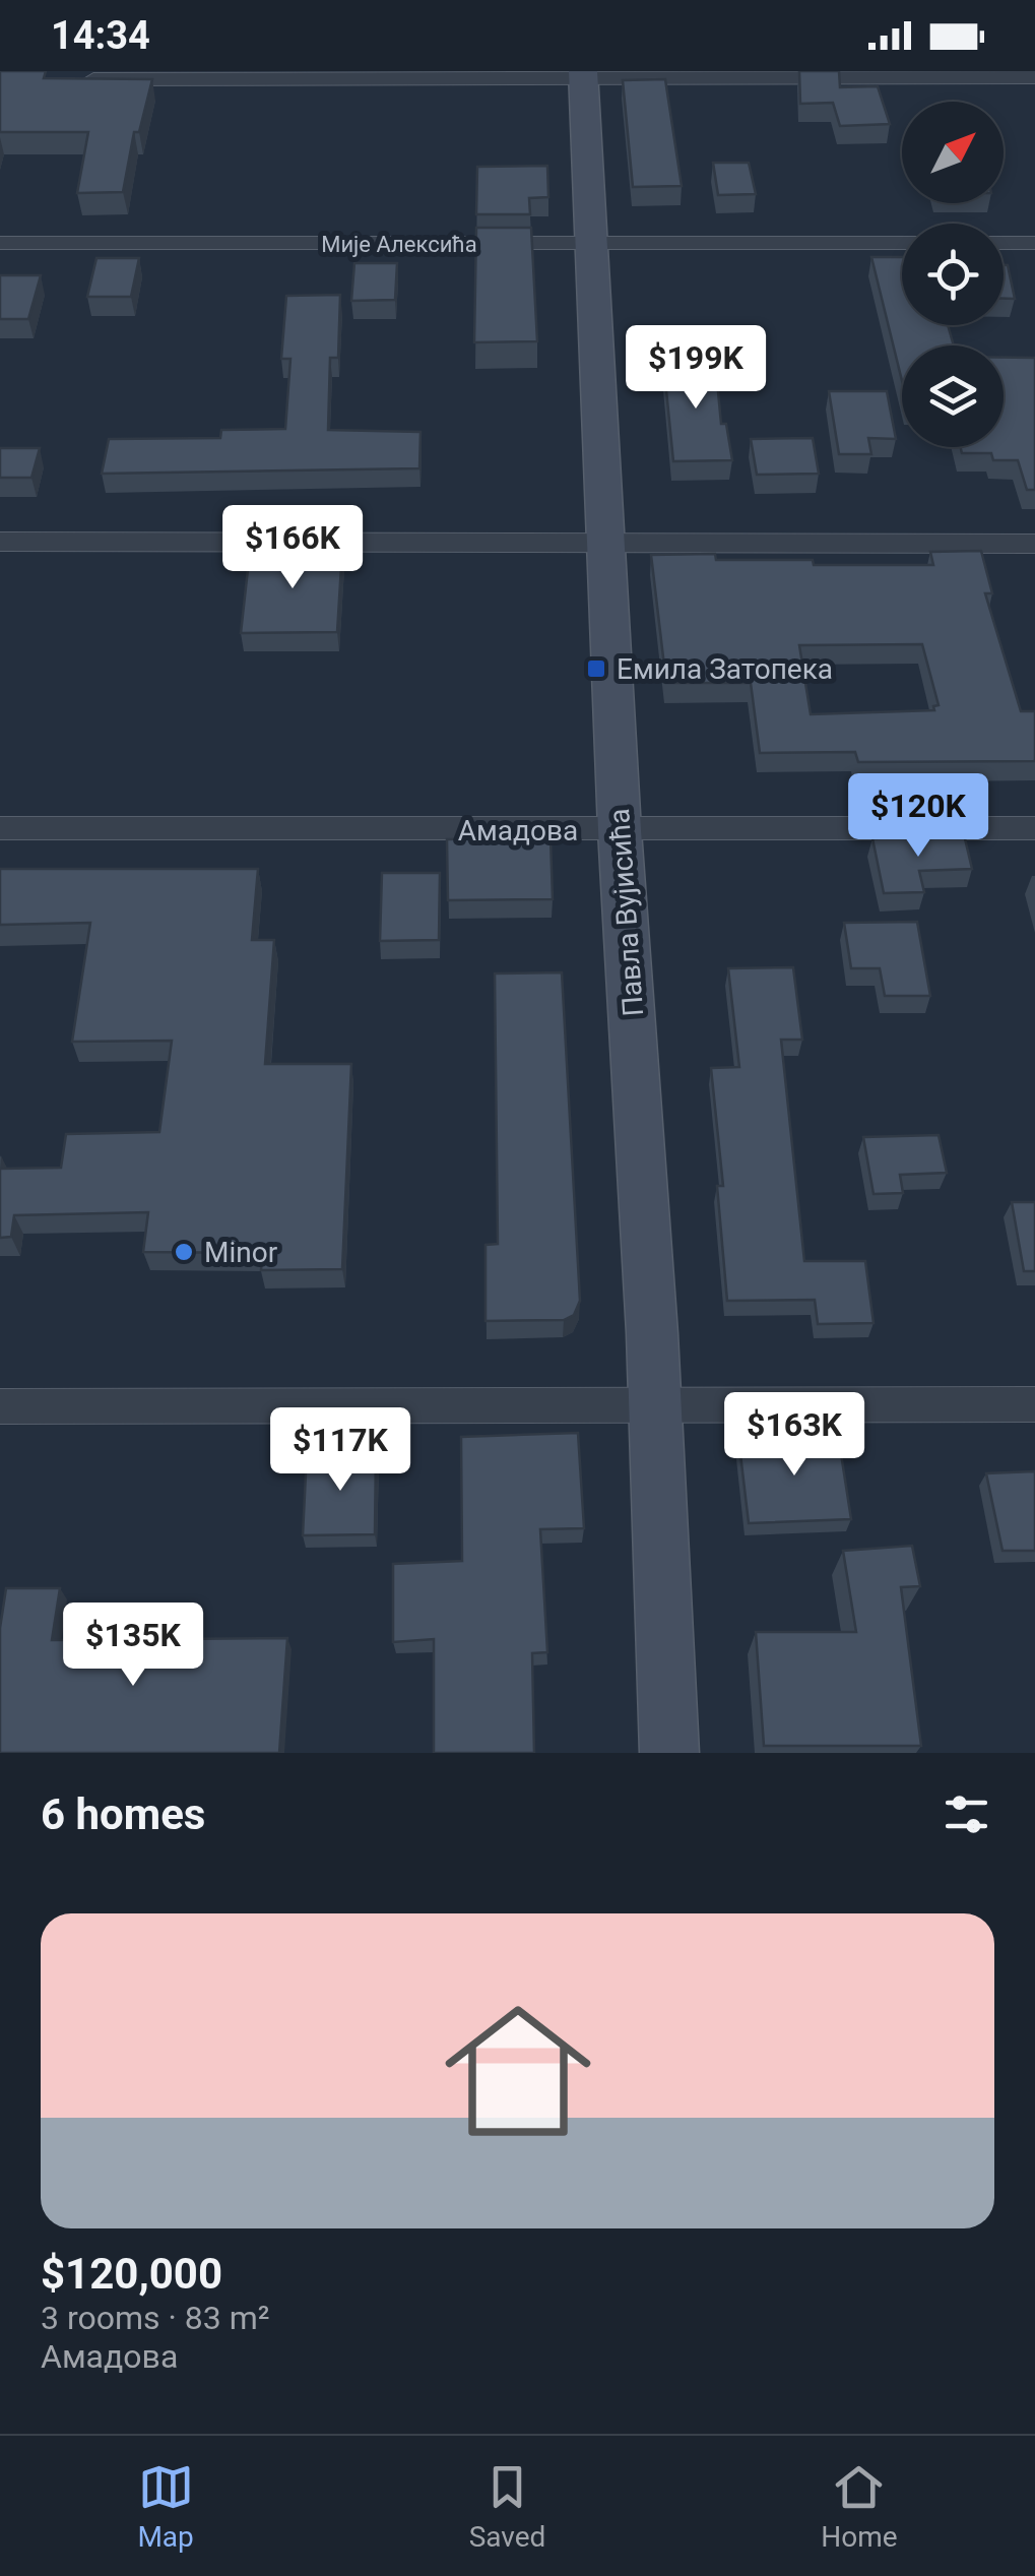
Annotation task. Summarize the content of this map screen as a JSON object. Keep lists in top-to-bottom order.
{
  "streets": {
    "street": ["Мије Алексића", "Амадова", "Павла Вујисића"]
  },
  "crossings": [
    ["Мије Алексића", "Павла Вујисића"],
    ["Амадова", "Павла Вујисића"]
  ],
  "places": {
    "transit": ["Емила Затопека"],
    "other": ["Minor"]
  },
  "north": "top right",
  "page": {
    "status": "14:34",
    "price": [
      "$199K",
      "$166K",
      "$120K",
      "$163K",
      "$117K",
      "$135K"
    ],
    "heading": "6 homes",
    "list": [
      {
        "name": "$120,000",
        "note": "3 rooms · 83 m² · Амадова"
      }
    ],
    "tabs": ["Map", "Saved", "Home"]
  }
}
